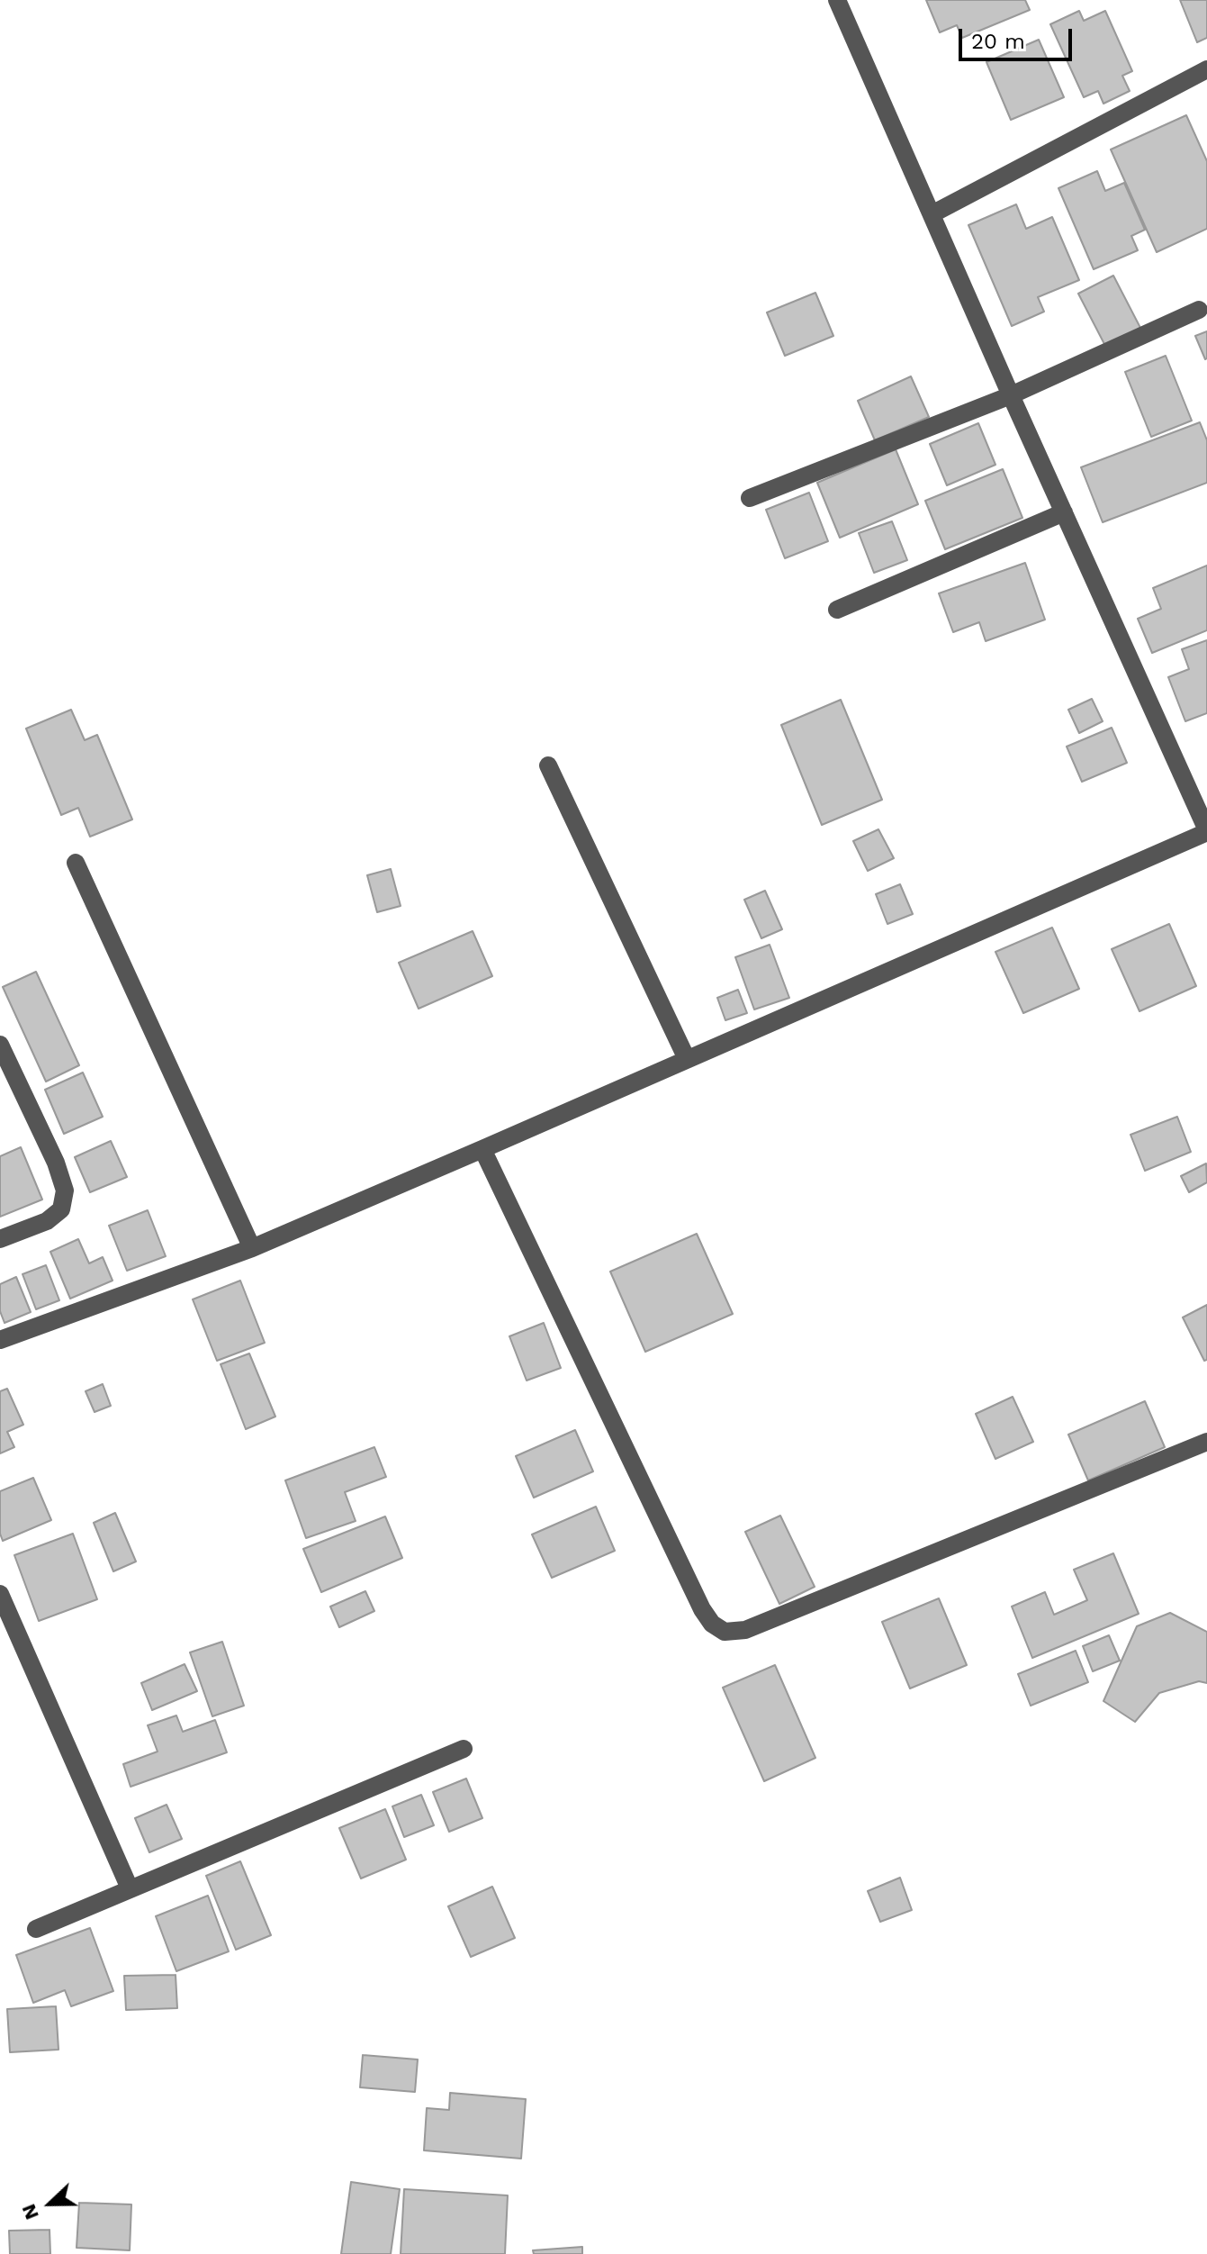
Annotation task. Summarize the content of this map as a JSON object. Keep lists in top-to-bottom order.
{
  "scale_bar": "20 m",
  "north": "left"
}
